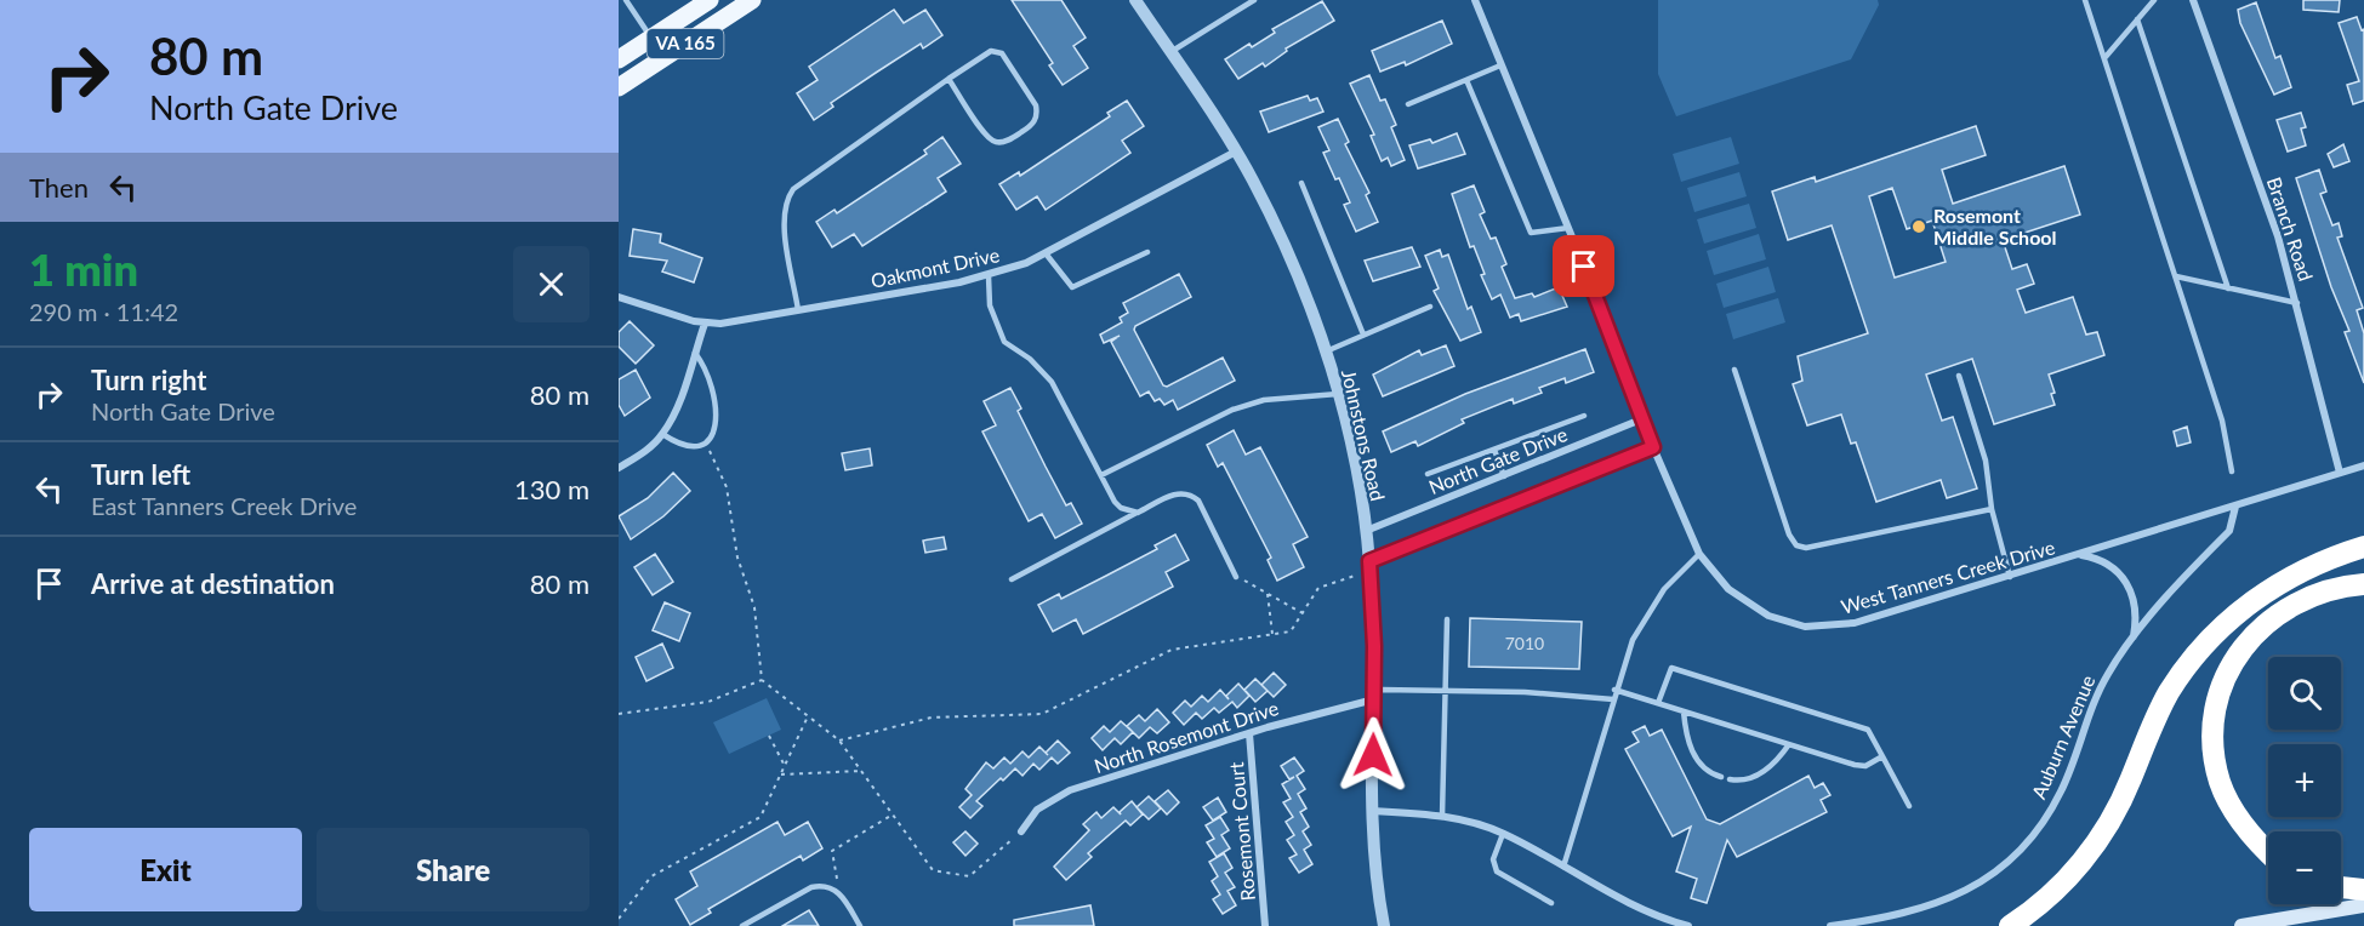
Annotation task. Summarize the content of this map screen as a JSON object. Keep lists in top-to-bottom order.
{
  "streets": {
    "main road": ["VA 165"],
    "street": [
      "Branch Road",
      "Oakmont Drive",
      "Johnstons Road",
      "North Gate Drive",
      "West Tanners Creek Drive",
      "North Rosemont Drive",
      "Auburn Avenue",
      "Rosemont Court"
    ]
  },
  "crossings": [
    ["Branch Road", "West Tanners Creek Drive"],
    ["Oakmont Drive", "Johnstons Road"],
    ["Johnstons Road", "North Gate Drive"],
    ["Johnstons Road", "North Rosemont Drive"],
    ["North Gate Drive", "West Tanners Creek Drive"],
    ["West Tanners Creek Drive", "Auburn Avenue"],
    ["North Rosemont Drive", "Rosemont Court"]
  ],
  "places": ["Rosemont Middle School"],
  "house_numbers": ["7010"],
  "page": {
    "turn": ["80 m", "North Gate Drive"],
    "then": "Then",
    "heading": ["1 min", "290 m · 11:42"],
    "list": [
      {
        "name": "Turn right",
        "note": "North Gate Drive",
        "value": "80 m"
      },
      {
        "name": "Turn left",
        "note": "East Tanners Creek Drive",
        "value": "130 m"
      },
      {
        "name": "Arrive at destination",
        "value": "80 m"
      }
    ],
    "map_buttons": ["+", "−"],
    "buttons": ["Exit", "Share"]
  }
}
